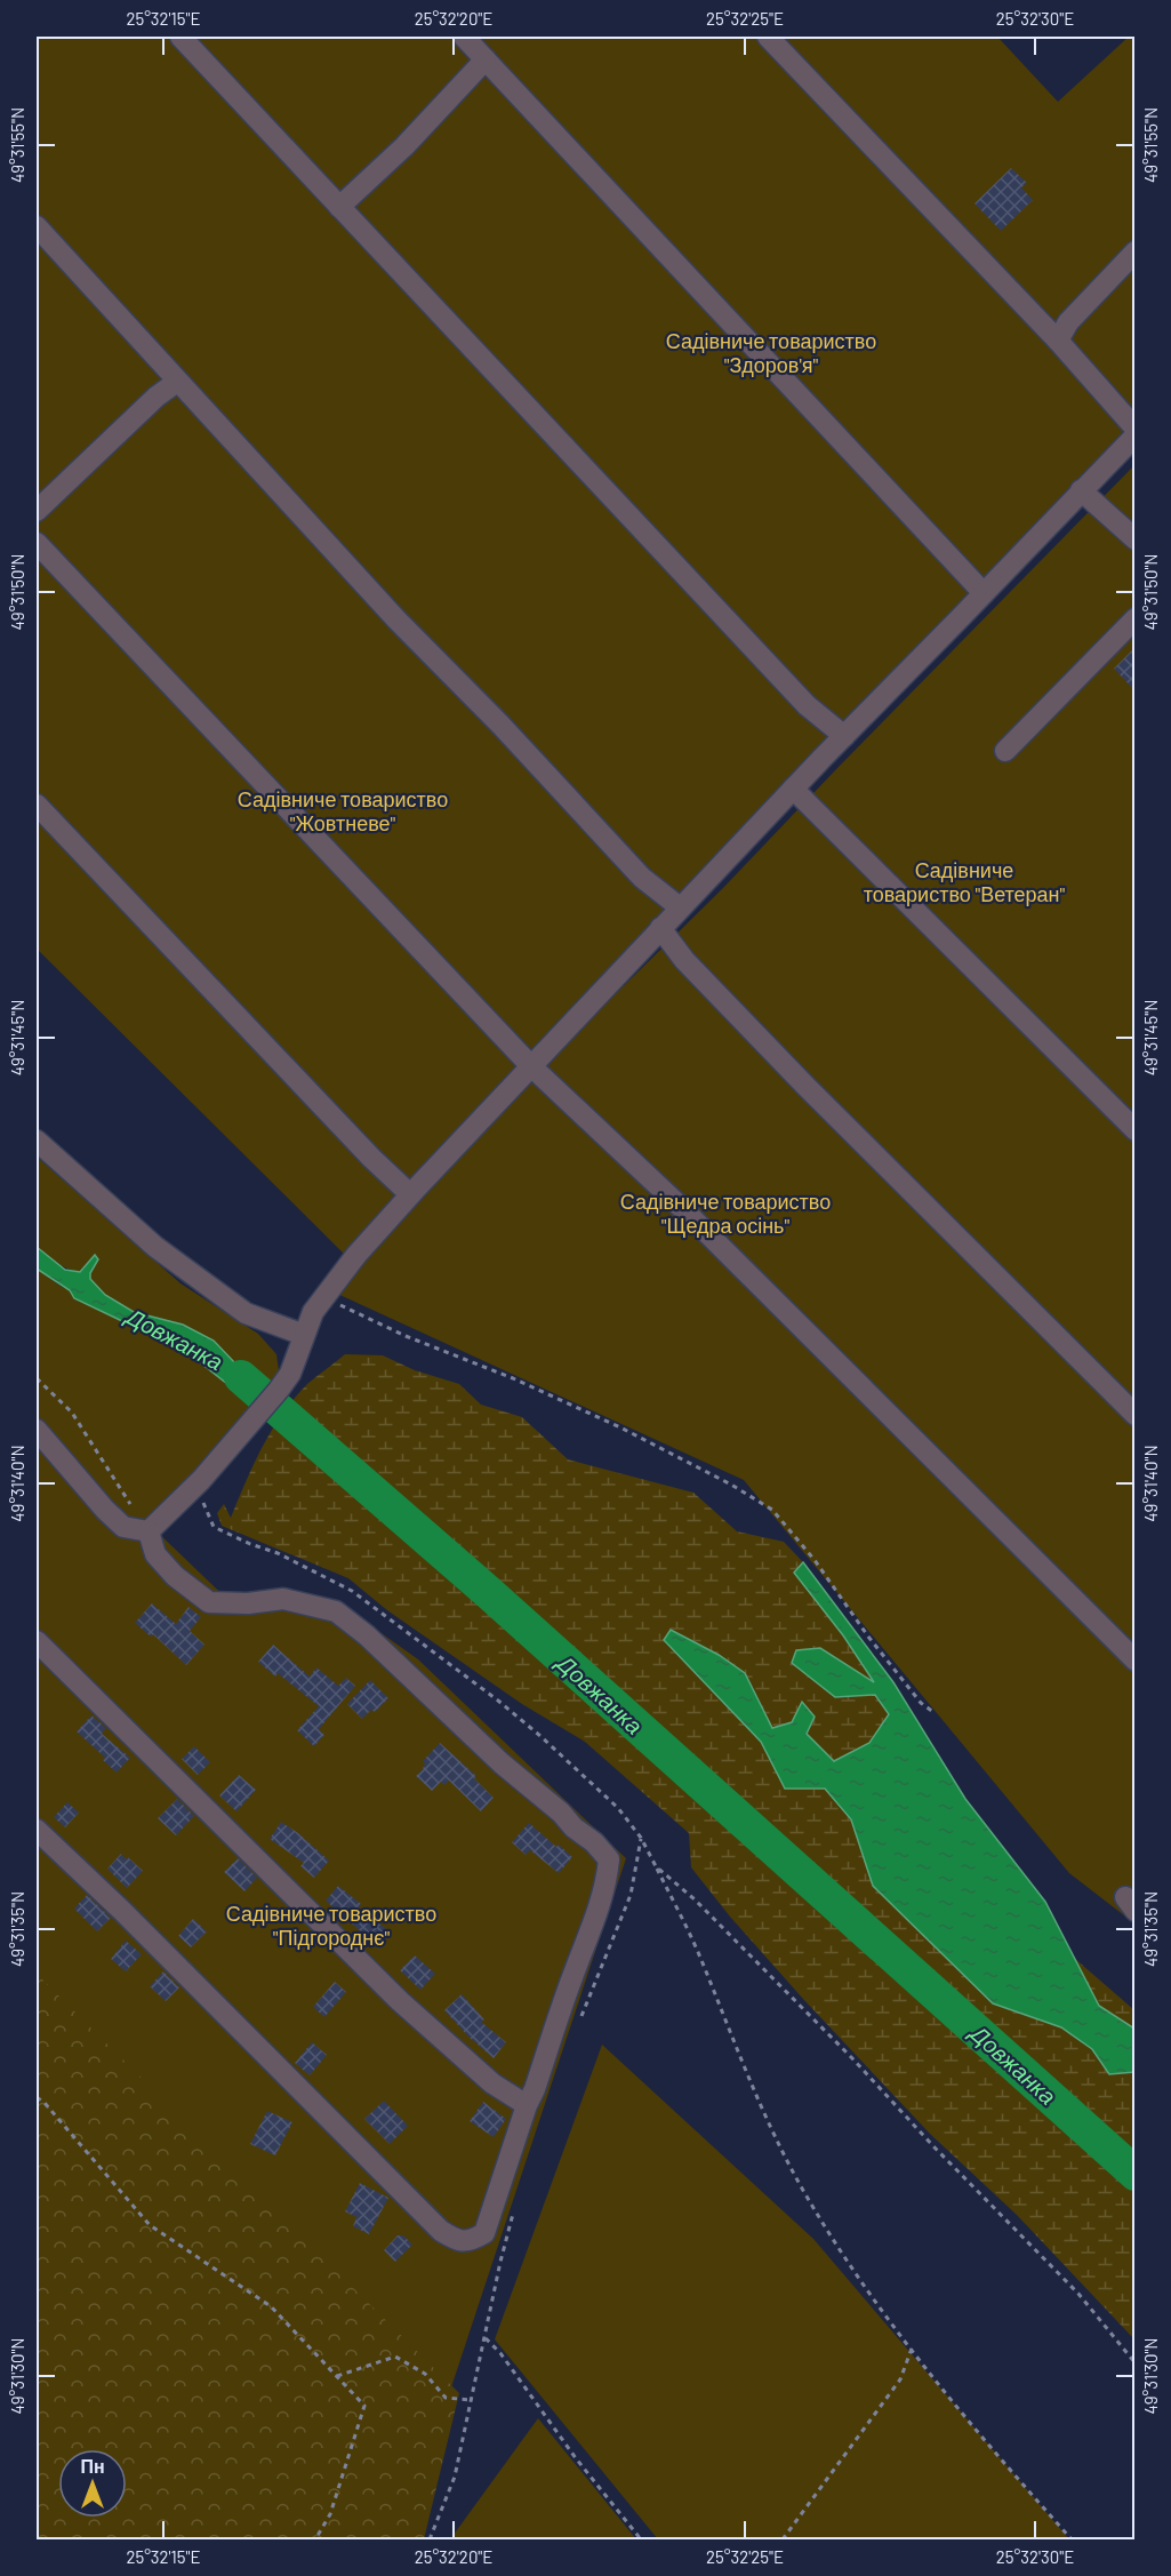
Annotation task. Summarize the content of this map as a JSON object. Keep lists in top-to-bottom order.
{
  "water": ["Довжанка"],
  "parks": [
    "Садівниче товариство \"Здоров'я\"",
    "Садівниче товариство \"Жовтневе\"",
    "Садівниче товариство \"Ветеран\"",
    "Садівниче товариство \"Щедра осінь\"",
    "Садівниче товариство \"Підгороднє\""
  ],
  "north": "top",
  "coordinates": [
    "25°32'15\"E",
    "25°32'20\"E",
    "25°32'25\"E",
    "25°32'30\"E",
    "49°31'55\"N",
    "49°31'50\"N",
    "49°31'45\"N",
    "49°31'40\"N",
    "49°31'35\"N",
    "49°31'30\"N"
  ]
}
